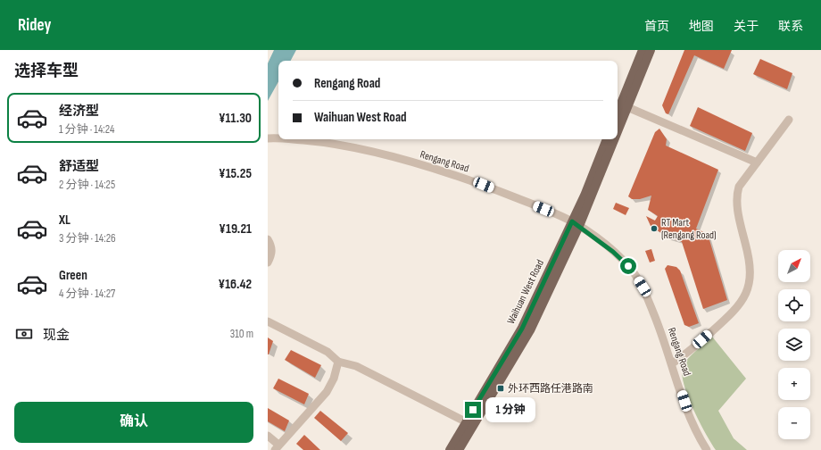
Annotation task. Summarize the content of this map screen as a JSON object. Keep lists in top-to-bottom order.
{
  "streets": {
    "main road": ["Waihuan West Road"],
    "street": ["Rengang Road"]
  },
  "crossings": [
    ["Rengang Road", "Waihuan West Road"]
  ],
  "places": {
    "other": ["RT Mart (Rengang Road)"],
    "transit": ["外环西路任港路南"]
  },
  "north": "top right",
  "page": {
    "header": "Ridey",
    "nav": [
      "首页",
      "地图",
      "关于",
      "联系"
    ],
    "heading": "选择车型",
    "banner": ["Rengang Road", "Waihuan West Road"],
    "list": [
      {
        "name": "经济型",
        "note": "1 分钟 · 14:24",
        "value": "¥11.30"
      },
      {
        "name": "舒适型",
        "note": "2 分钟 · 14:25",
        "value": "¥15.25"
      },
      {
        "name": "XL",
        "note": "3 分钟 · 14:26",
        "value": "¥19.21"
      },
      {
        "name": "Green",
        "note": "4 分钟 · 14:27",
        "value": "¥16.42"
      }
    ],
    "map_buttons": ["+", "−"],
    "pay": ["现金", "310 m"],
    "buttons": "确认",
    "bubble": "1 分钟"
  }
}
